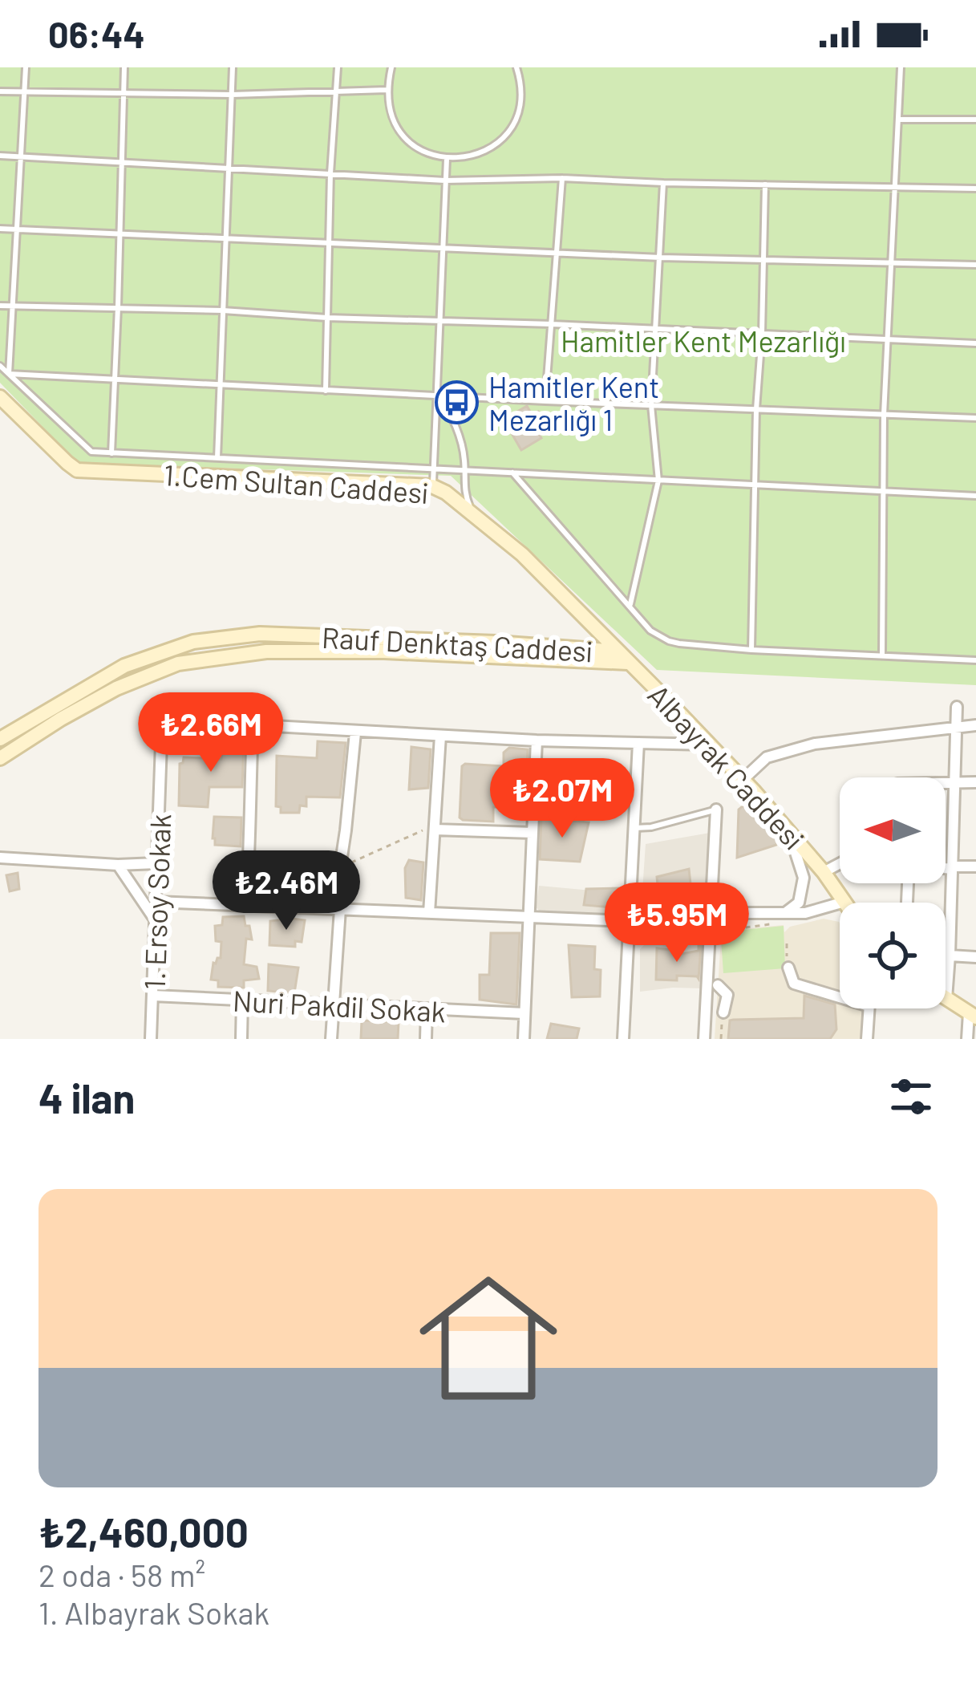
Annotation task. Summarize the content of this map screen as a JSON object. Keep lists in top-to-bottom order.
{
  "streets": {
    "street": [
      "1.Cem Sultan Caddesi",
      "Rauf Denktaş Caddesi",
      "Albayrak Caddesi",
      "1. Ersoy Sokak",
      "Nuri Pakdil Sokak"
    ]
  },
  "crossings": [
    ["1.Cem Sultan Caddesi", "Rauf Denktaş Caddesi"],
    ["1.Cem Sultan Caddesi", "Albayrak Caddesi"],
    ["Rauf Denktaş Caddesi", "Albayrak Caddesi"],
    ["Albayrak Caddesi", "1. Ersoy Sokak"],
    ["1. Ersoy Sokak", "Nuri Pakdil Sokak"]
  ],
  "parks": ["Hamitler Kent Mezarlığı"],
  "places": {
    "bus stop": ["Hamitler Kent Mezarlığı 1"]
  },
  "north": "left",
  "page": {
    "status": "06:44",
    "price": [
      "₺2.66M",
      "₺2.07M",
      "₺2.46M",
      "₺5.95M"
    ],
    "heading": "4 ilan",
    "list": [
      {
        "name": "₺2,460,000",
        "note": "2 oda · 58 m² · 1. Albayrak Sokak"
      }
    ]
  }
}
